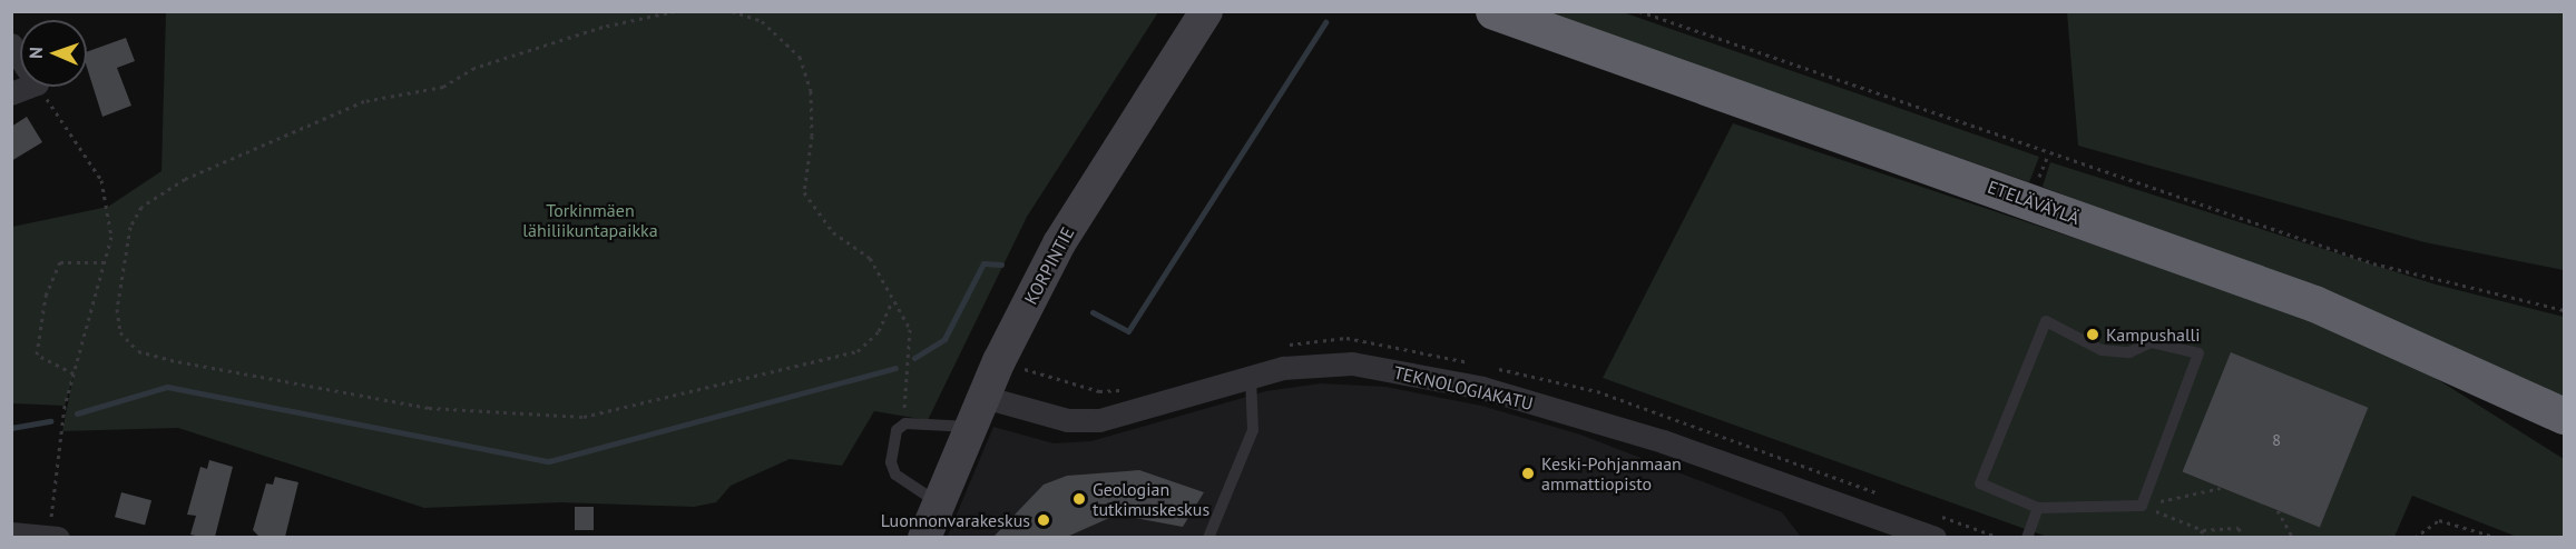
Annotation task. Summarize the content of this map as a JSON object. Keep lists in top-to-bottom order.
{
  "streets": {
    "highway": ["ETELÄVÄYLÄ"],
    "street": ["KORPINTIE", "TEKNOLOGIAKATU"]
  },
  "crossings": [
    ["KORPINTIE", "TEKNOLOGIAKATU"]
  ],
  "parks": ["Torkinmäen lähiliikuntapaikka"],
  "places": [
    "Kampushalli",
    "Keski-Pohjanmaan ammattiopisto",
    "Geologian tutkimuskeskus",
    "Luonnonvarakeskus"
  ],
  "house_numbers": ["8"],
  "north": "left"
}
